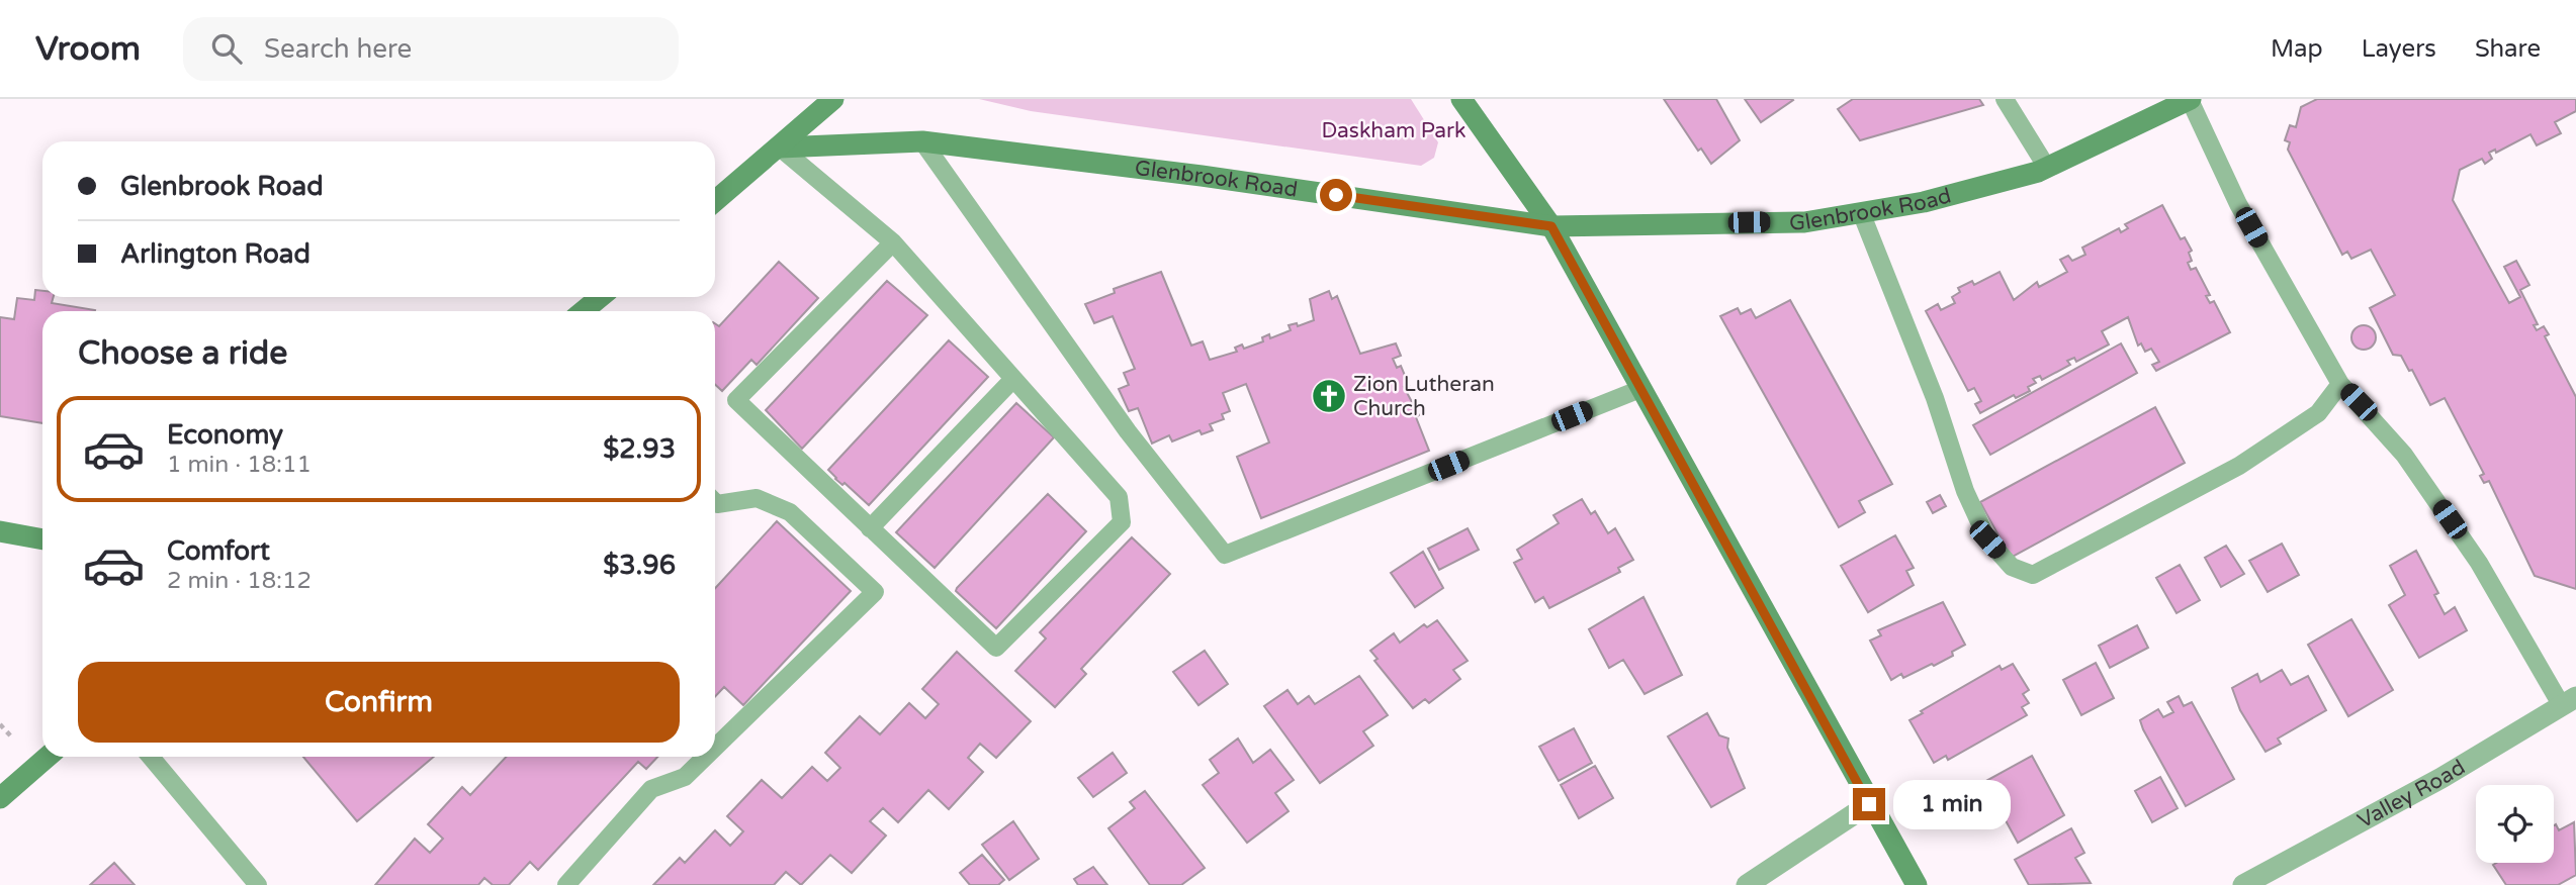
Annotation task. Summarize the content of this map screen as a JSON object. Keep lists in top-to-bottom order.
{
  "streets": {
    "main road": ["Glenbrook Road"],
    "street": ["Valley Road"]
  },
  "parks": ["Daskham Park"],
  "places": {
    "church": ["Zion Lutheran Church"]
  },
  "page": {
    "header": "Vroom",
    "search": "Search here",
    "nav": ["Map", "Layers", "Share"],
    "banner": ["Glenbrook Road", "Arlington Road"],
    "heading": "Choose a ride",
    "list": [
      {
        "name": "Economy",
        "note": "1 min · 18:11",
        "value": "$2.93"
      },
      {
        "name": "Comfort",
        "note": "2 min · 18:12",
        "value": "$3.96"
      }
    ],
    "buttons": "Confirm",
    "bubble": "1 min"
  }
}
